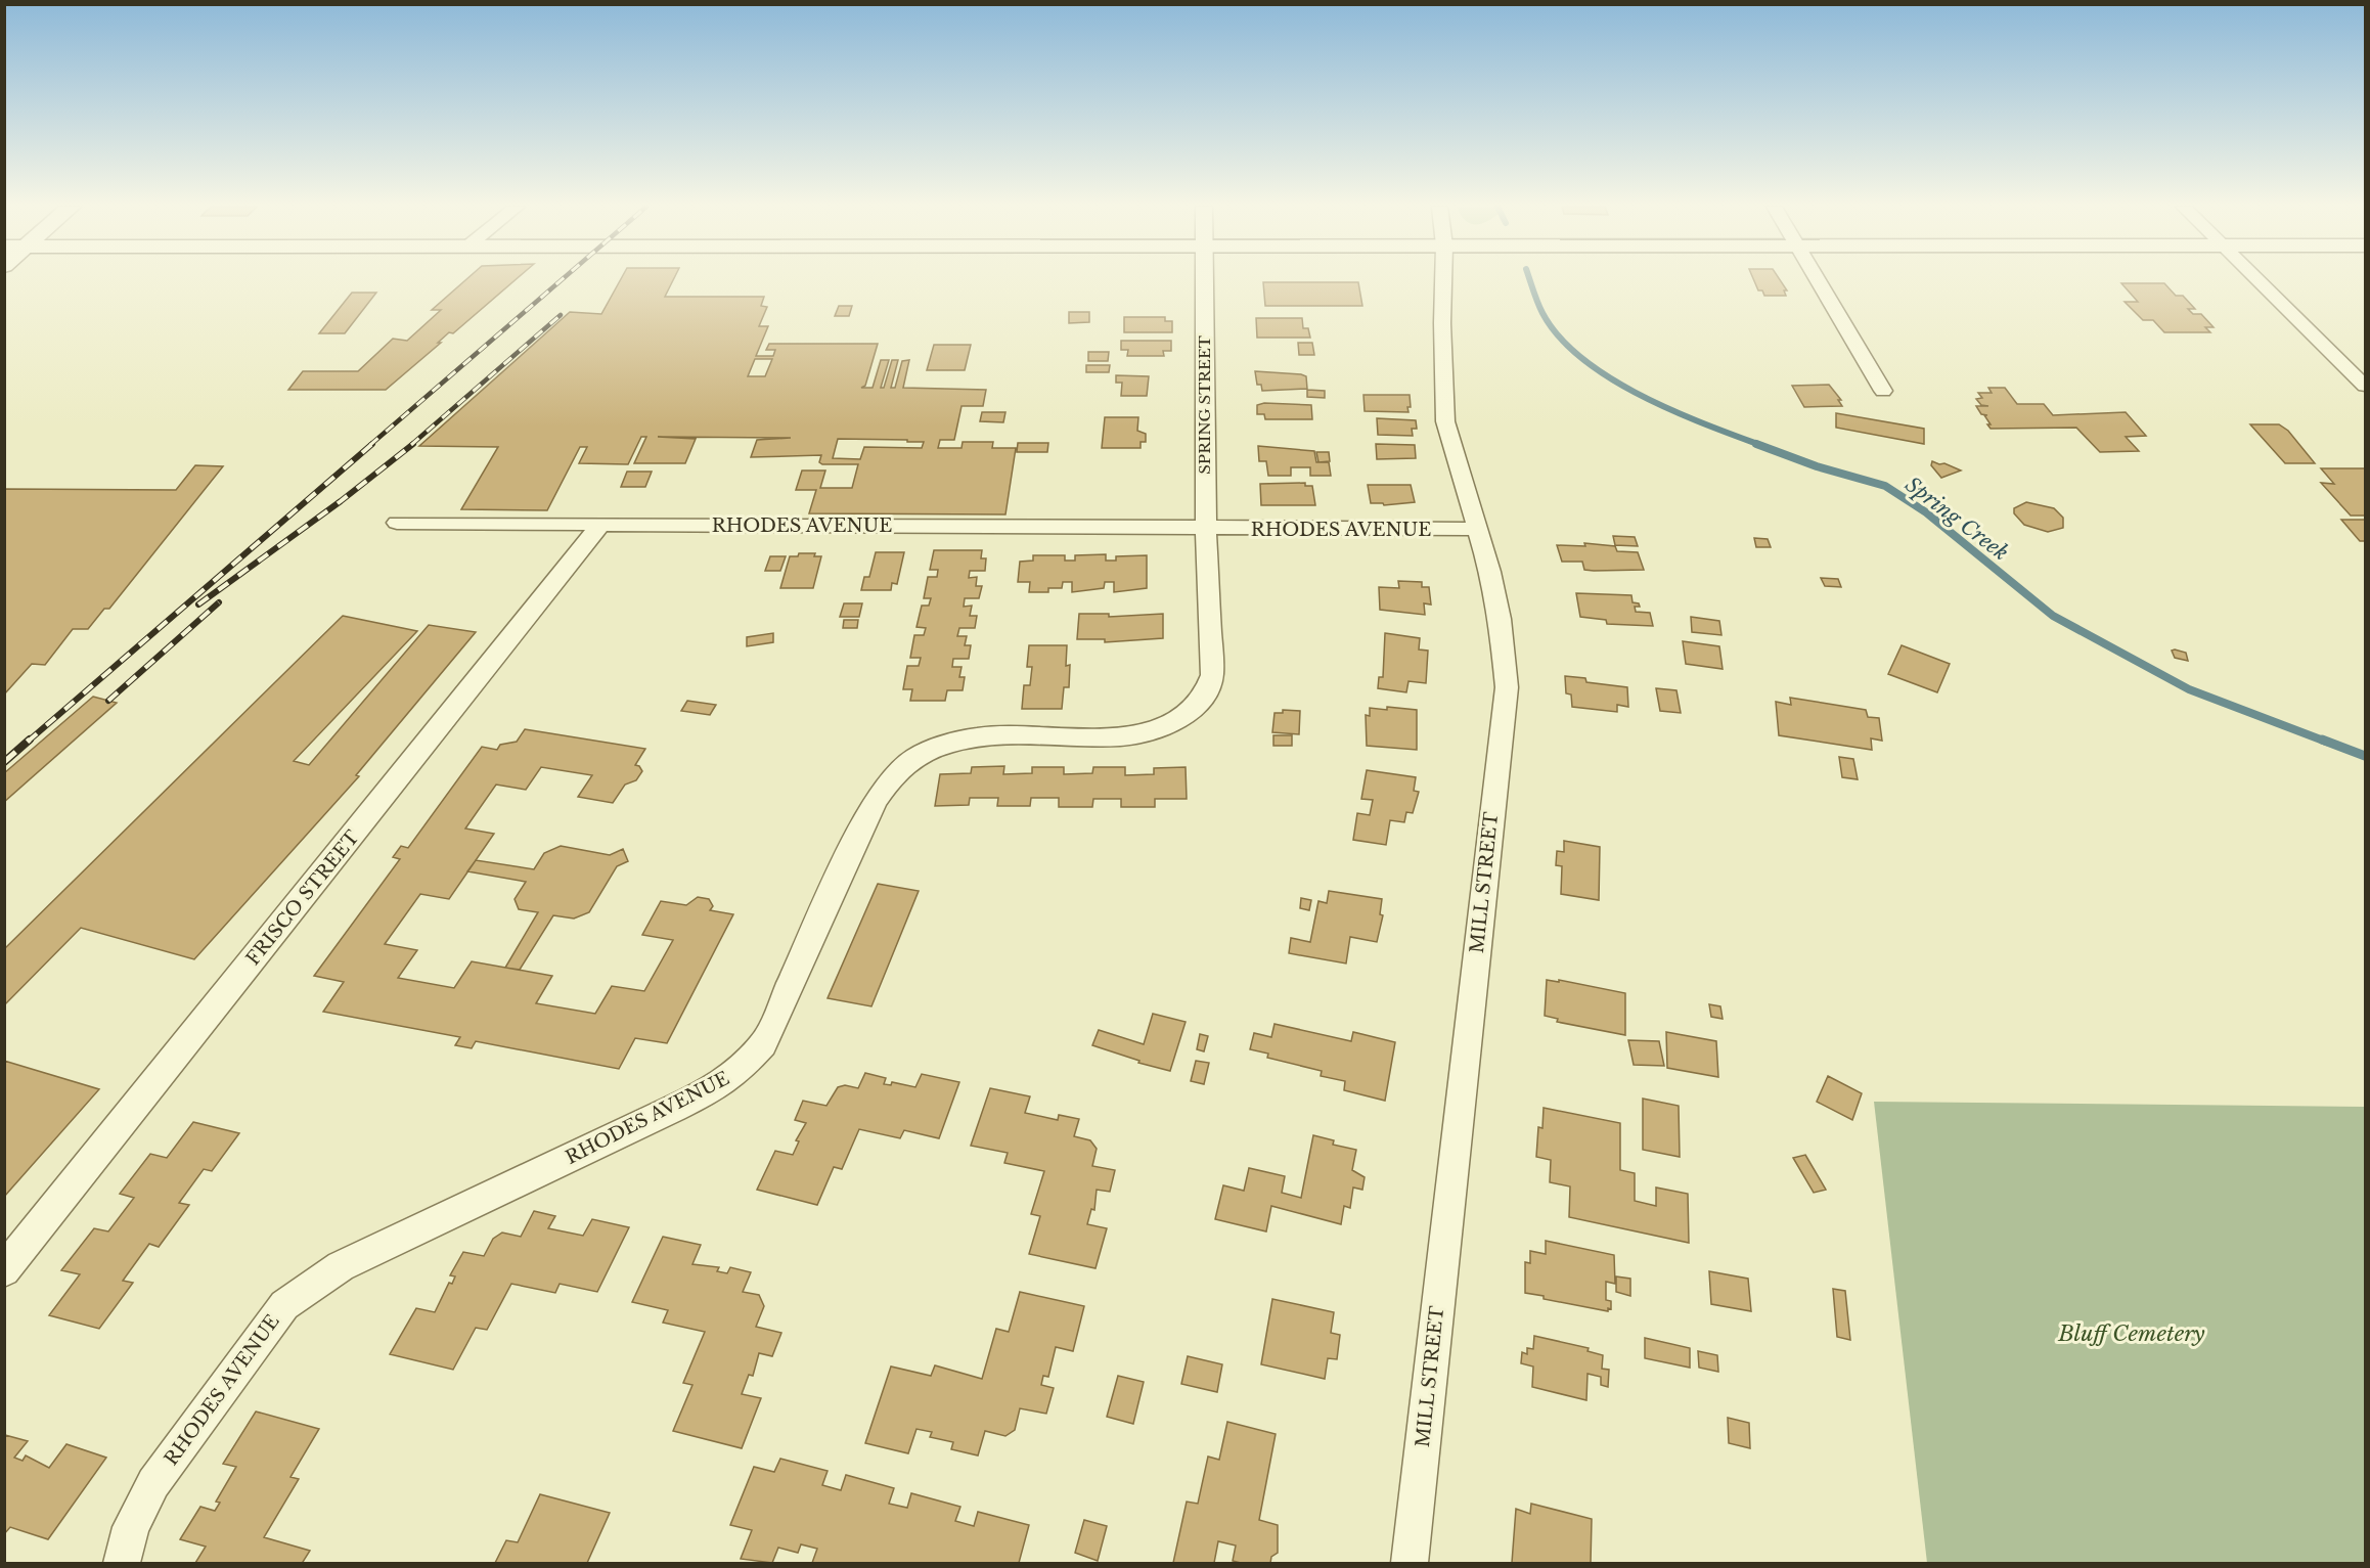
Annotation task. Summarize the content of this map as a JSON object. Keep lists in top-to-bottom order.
{
  "streets": {
    "street": [
      "SPRING STREET",
      "RHODES AVENUE",
      "MILL STREET",
      "FRISCO STREET"
    ]
  },
  "crossings": [
    ["SPRING STREET", "RHODES AVENUE"],
    ["RHODES AVENUE", "MILL STREET"],
    ["RHODES AVENUE", "FRISCO STREET"]
  ],
  "water": ["Spring Creek"],
  "parks": ["Bluff Cemetery"]
}
